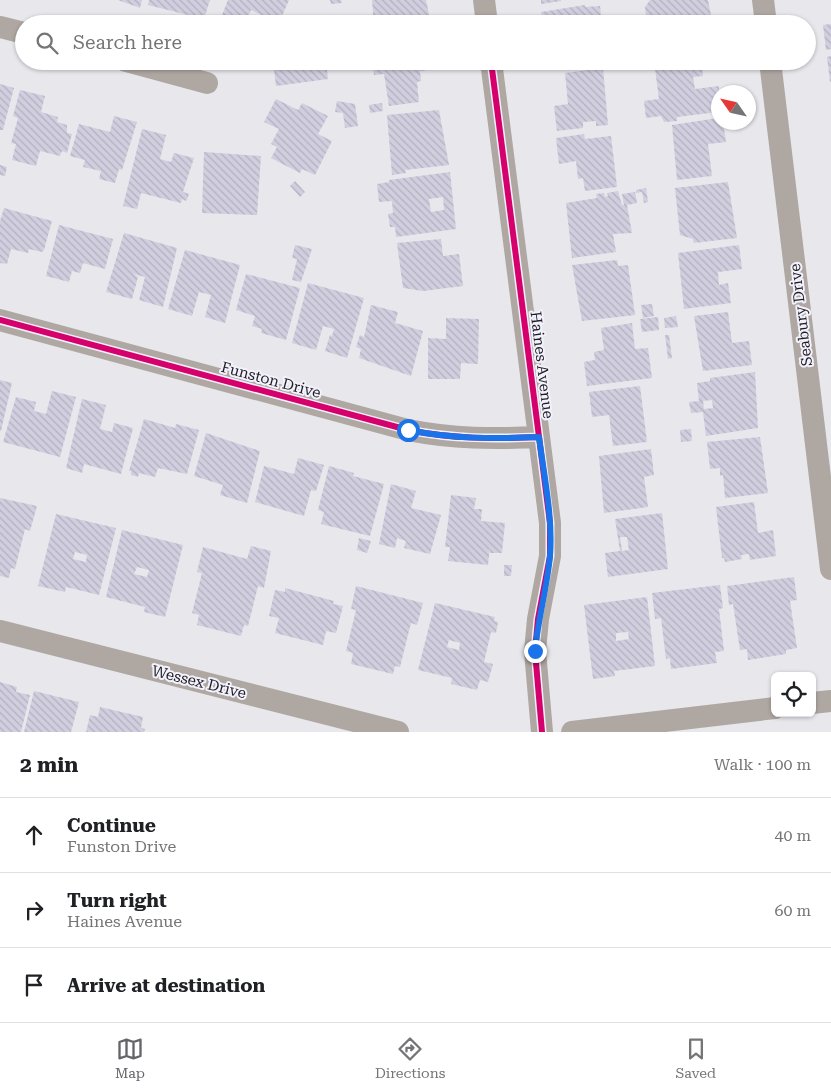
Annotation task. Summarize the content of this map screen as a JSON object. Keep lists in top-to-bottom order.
{
  "streets": {
    "street": [
      "Seabury Drive",
      "Haines Avenue",
      "Funston Drive",
      "Wessex Drive"
    ]
  },
  "crossings": [
    ["Haines Avenue", "Funston Drive"]
  ],
  "north": "top left",
  "page": {
    "search": "Search here",
    "heading": ["2 min", "Walk · 100 m"],
    "list": [
      ["Continue", "Funston Drive", "40 m"],
      ["Turn right", "Haines Avenue", "60 m"],
      "Arrive at destination"
    ],
    "nav": ["Map", "Directions", "Saved"]
  }
}
